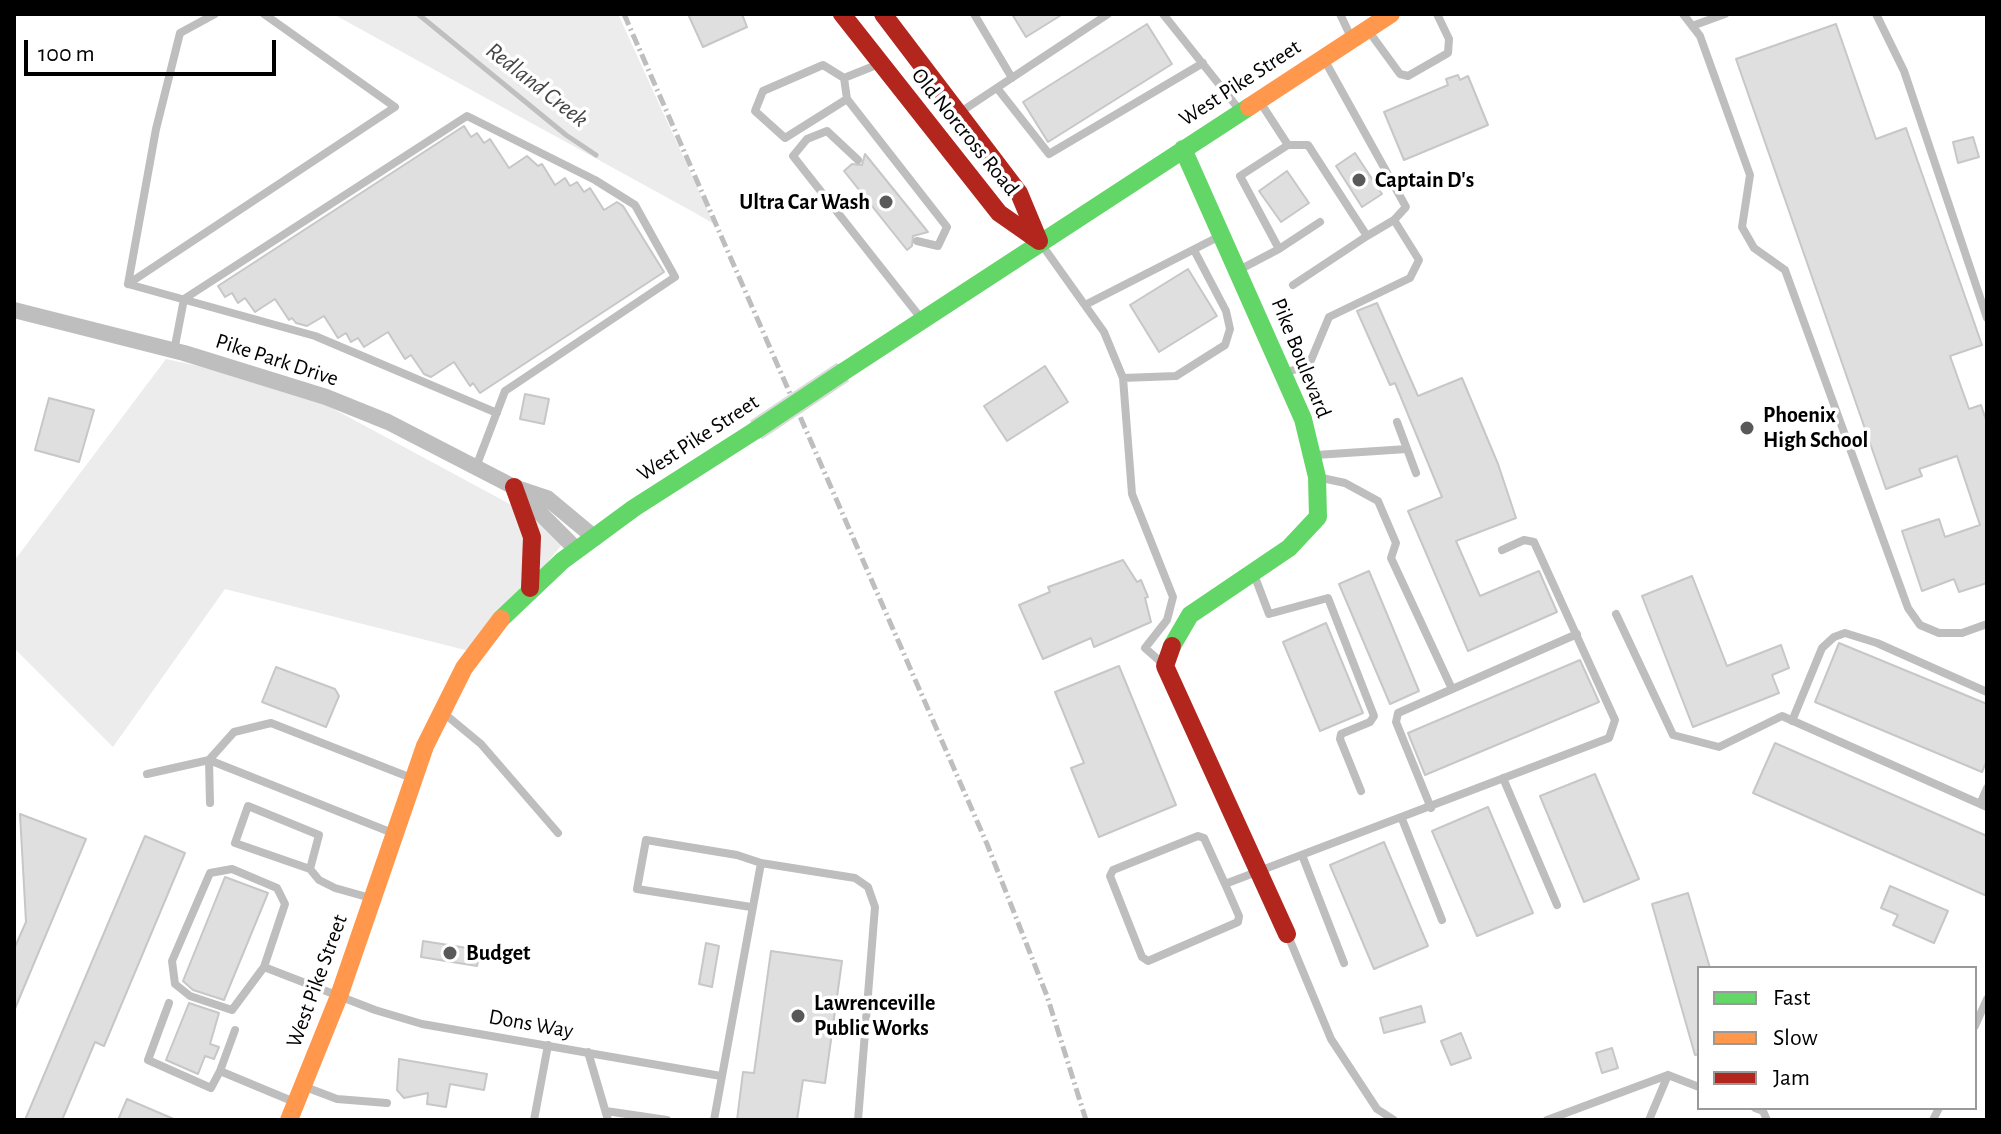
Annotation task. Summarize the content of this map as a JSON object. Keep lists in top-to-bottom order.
{
  "streets": {
    "main road": ["West Pike Street", "Old Norcross Road", "Pike Boulevard"],
    "street": ["Pike Park Drive"],
    "lane": ["Dons Way"]
  },
  "crossings": [
    ["West Pike Street", "Old Norcross Road"],
    ["West Pike Street", "Pike Boulevard"],
    ["West Pike Street", "Pike Park Drive"],
    ["West Pike Street", "Dons Way"]
  ],
  "water": ["Redland Creek"],
  "places": [
    "Captain D's",
    "Ultra Car Wash",
    "Phoenix High School",
    "Budget",
    "Lawrenceville Public Works"
  ],
  "legend": ["Fast", "Slow", "Jam"],
  "scale_bar": "100 m"
}
